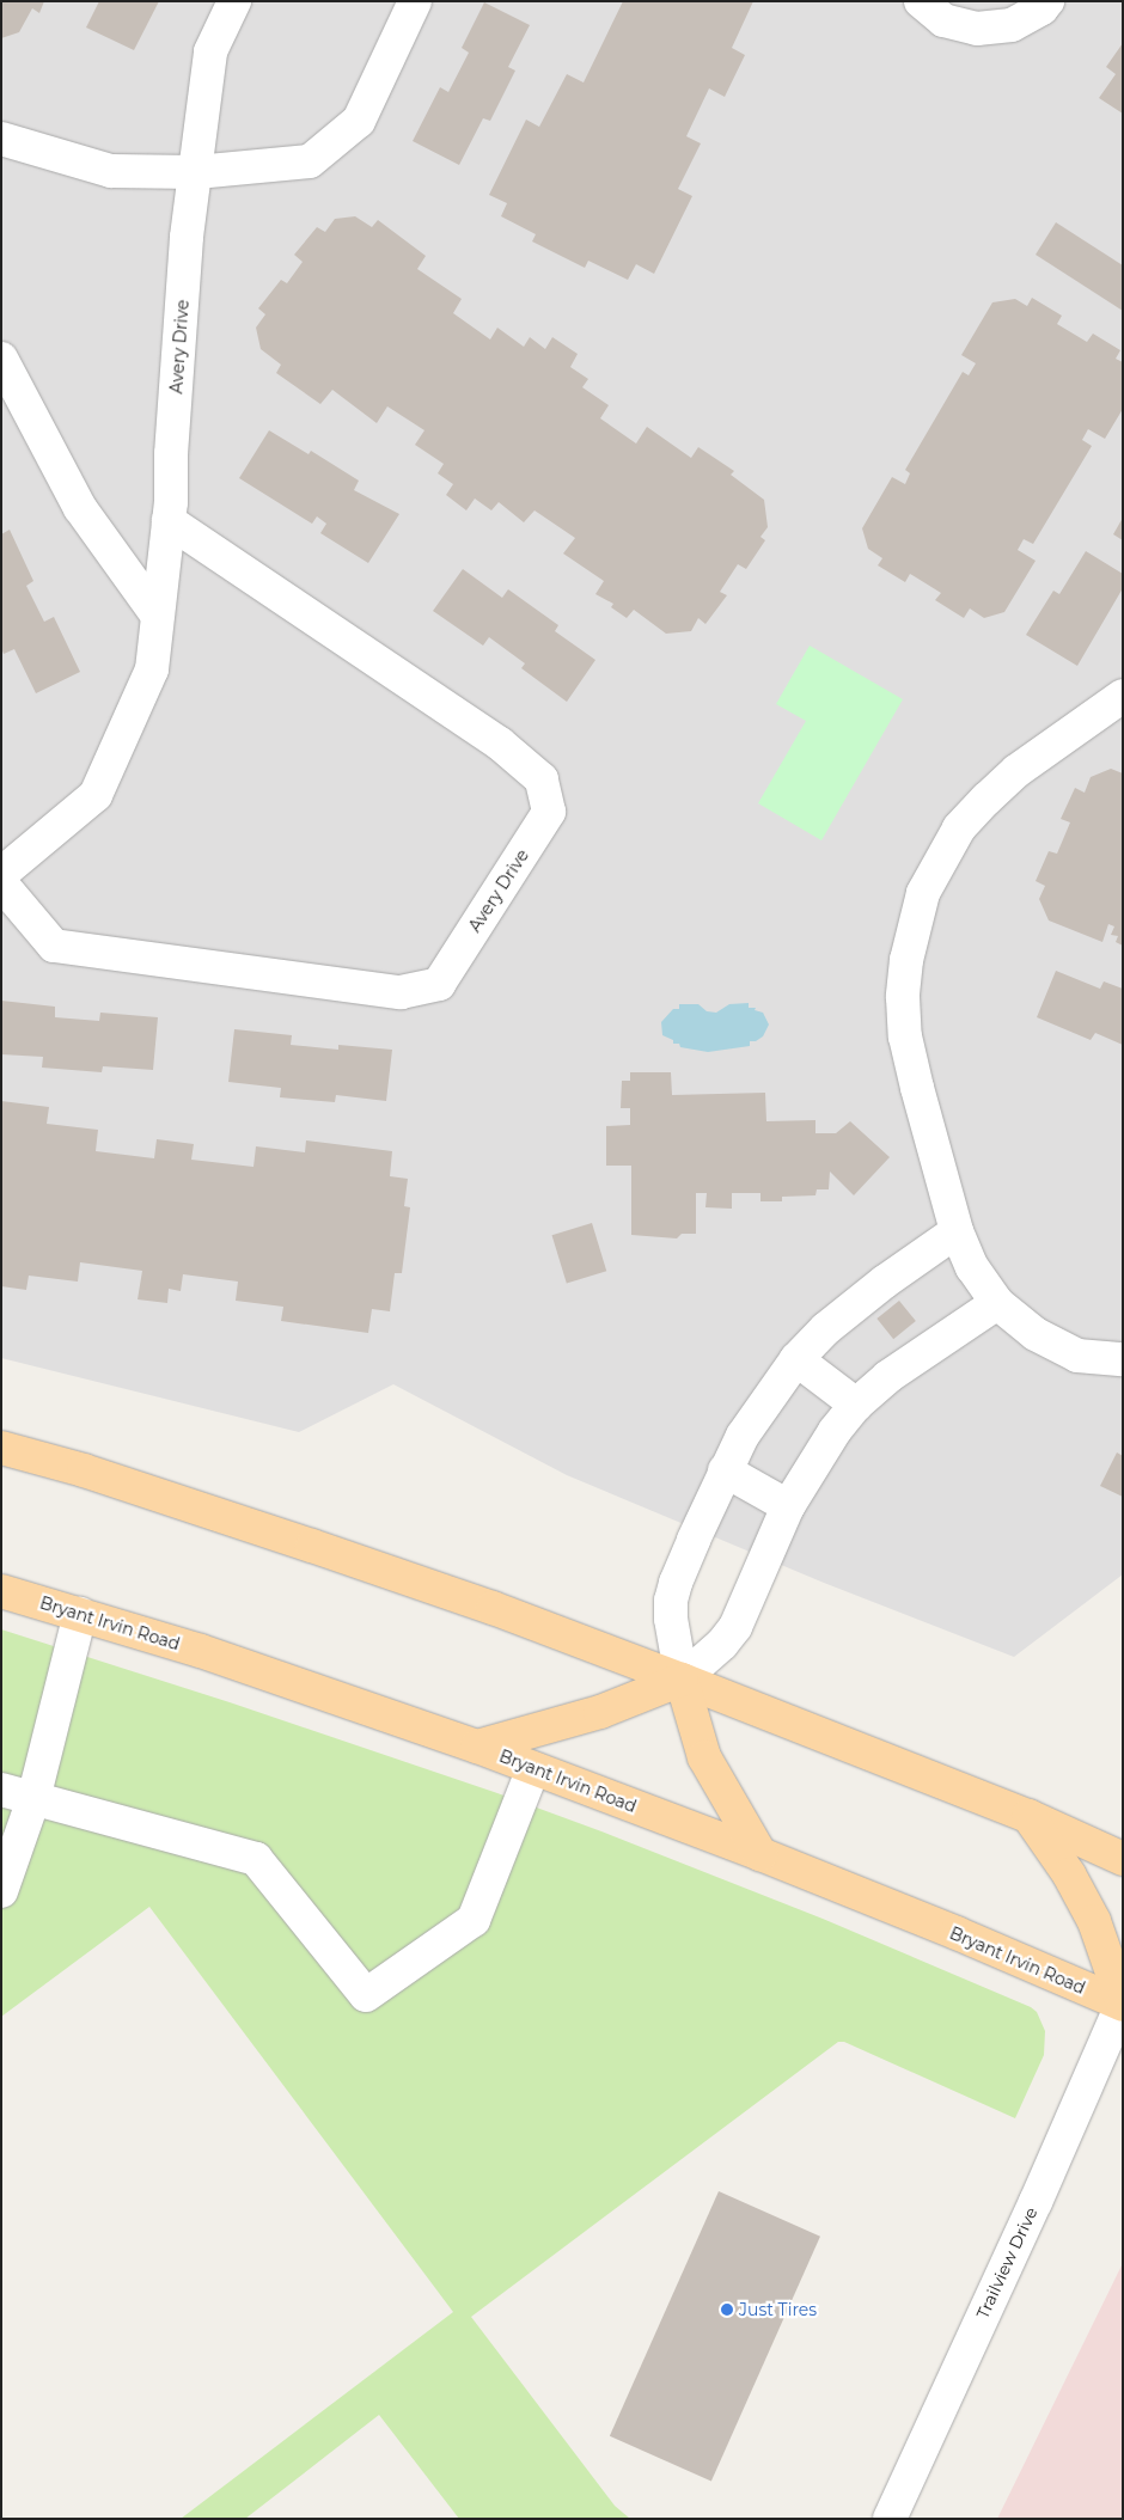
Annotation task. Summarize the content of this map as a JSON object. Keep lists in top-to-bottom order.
{
  "streets": {
    "main road": ["Bryant Irvin Road"],
    "street": ["Avery Drive", "Trailview Drive"]
  },
  "crossings": [
    ["Bryant Irvin Road", "Trailview Drive"]
  ],
  "places": ["Just Tires"]
}
